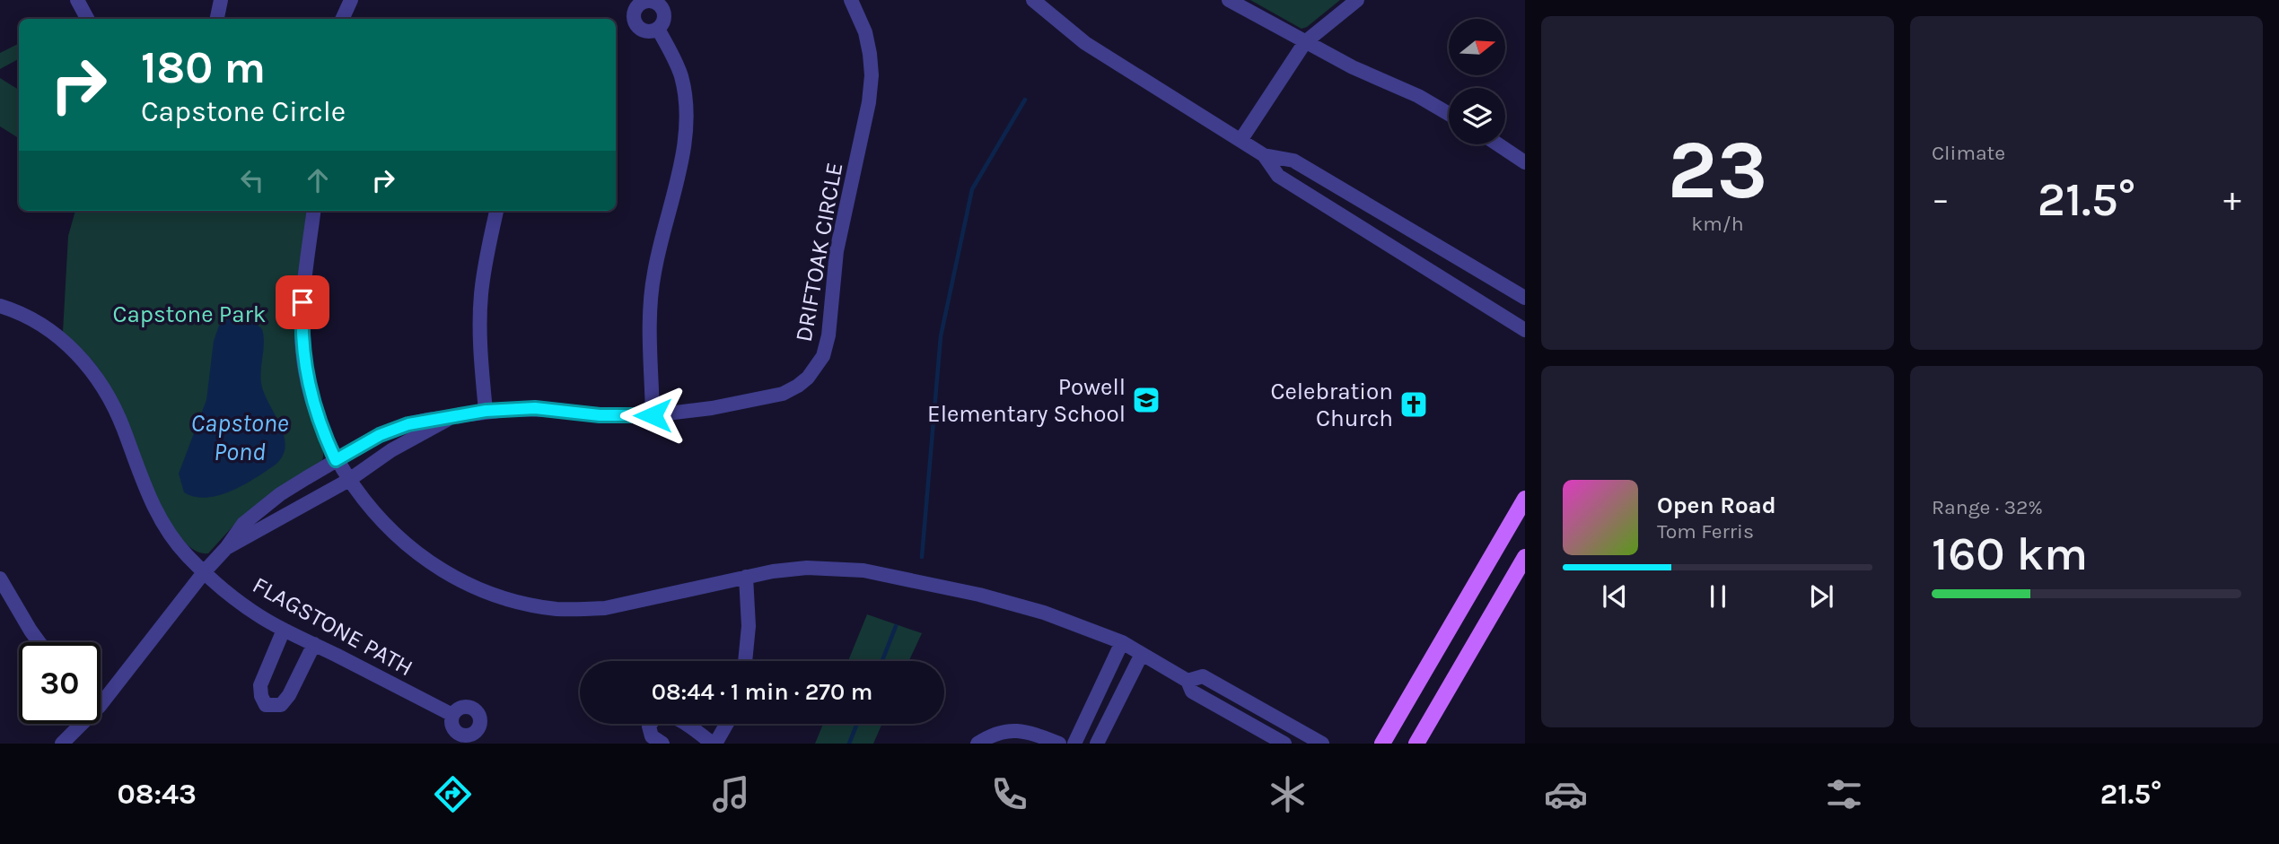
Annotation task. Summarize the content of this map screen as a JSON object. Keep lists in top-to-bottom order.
{
  "streets": {
    "street": ["DRIFTOAK CIRCLE", "FLAGSTONE PATH"]
  },
  "water": ["Capstone Pond"],
  "parks": ["Capstone Park"],
  "places": {
    "school or university": ["Powell Elementary School"],
    "church": ["Celebration Church"]
  },
  "north": "right",
  "page": {
    "tile": [
      ["23", "km/h"],
      "Climate",
      ["Range · 32%", "160 km"]
    ],
    "turn": ["180 m", "Capstone Circle"],
    "heat": ["−", "21.5°", "+"],
    "song": ["Open Road", "Tom Ferris"],
    "limit": "30",
    "trip": "08:44 · 1 min · 270 m",
    "tabs": ["08:43", "21.5°"]
  }
}
